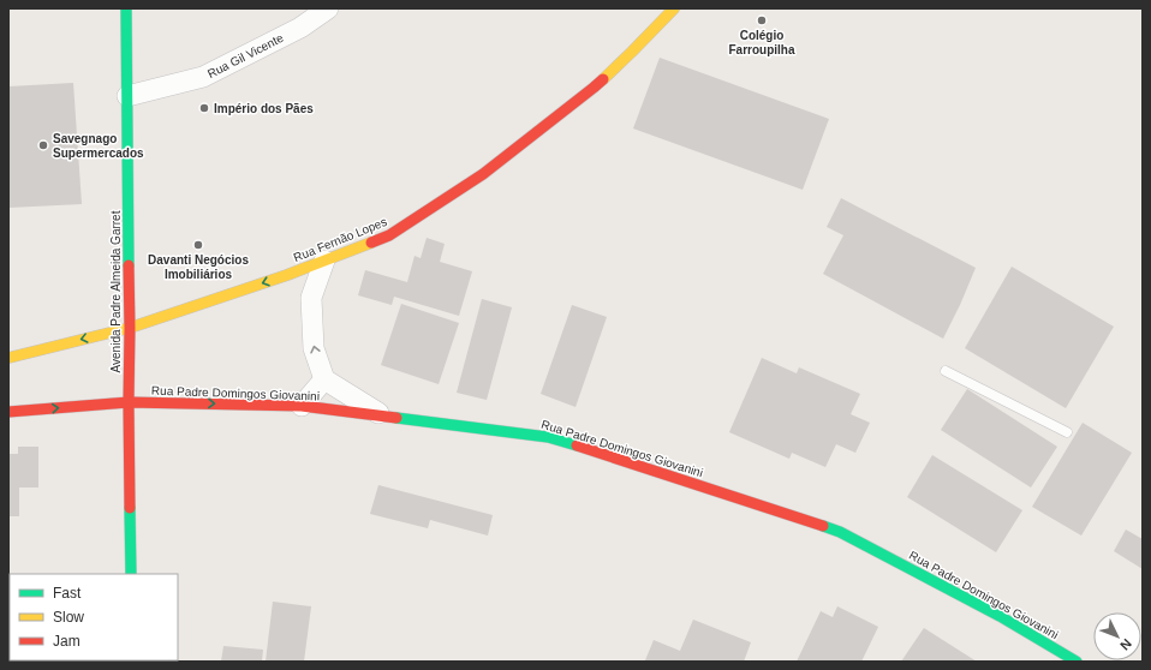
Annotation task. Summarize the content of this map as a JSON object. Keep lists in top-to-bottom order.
{
  "streets": {
    "street": [
      "Rua Gil Vicente",
      "Rua Fernão Lopes",
      "Avenida Padre Almeida Garret",
      "Rua Padre Domingos Giovanini"
    ]
  },
  "crossings": [
    ["Rua Gil Vicente", "Avenida Padre Almeida Garret"],
    ["Rua Fernão Lopes", "Avenida Padre Almeida Garret"],
    ["Avenida Padre Almeida Garret", "Rua Padre Domingos Giovanini"]
  ],
  "one_way": ["Rua Fernão Lopes"],
  "places": [
    "Colégio Farroupilha",
    "Império dos Pães",
    "Savegnago Supermercados",
    "Davanti Negócios Imobiliários"
  ],
  "legend": ["Fast", "Slow", "Jam"],
  "north": "bottom right"
}
